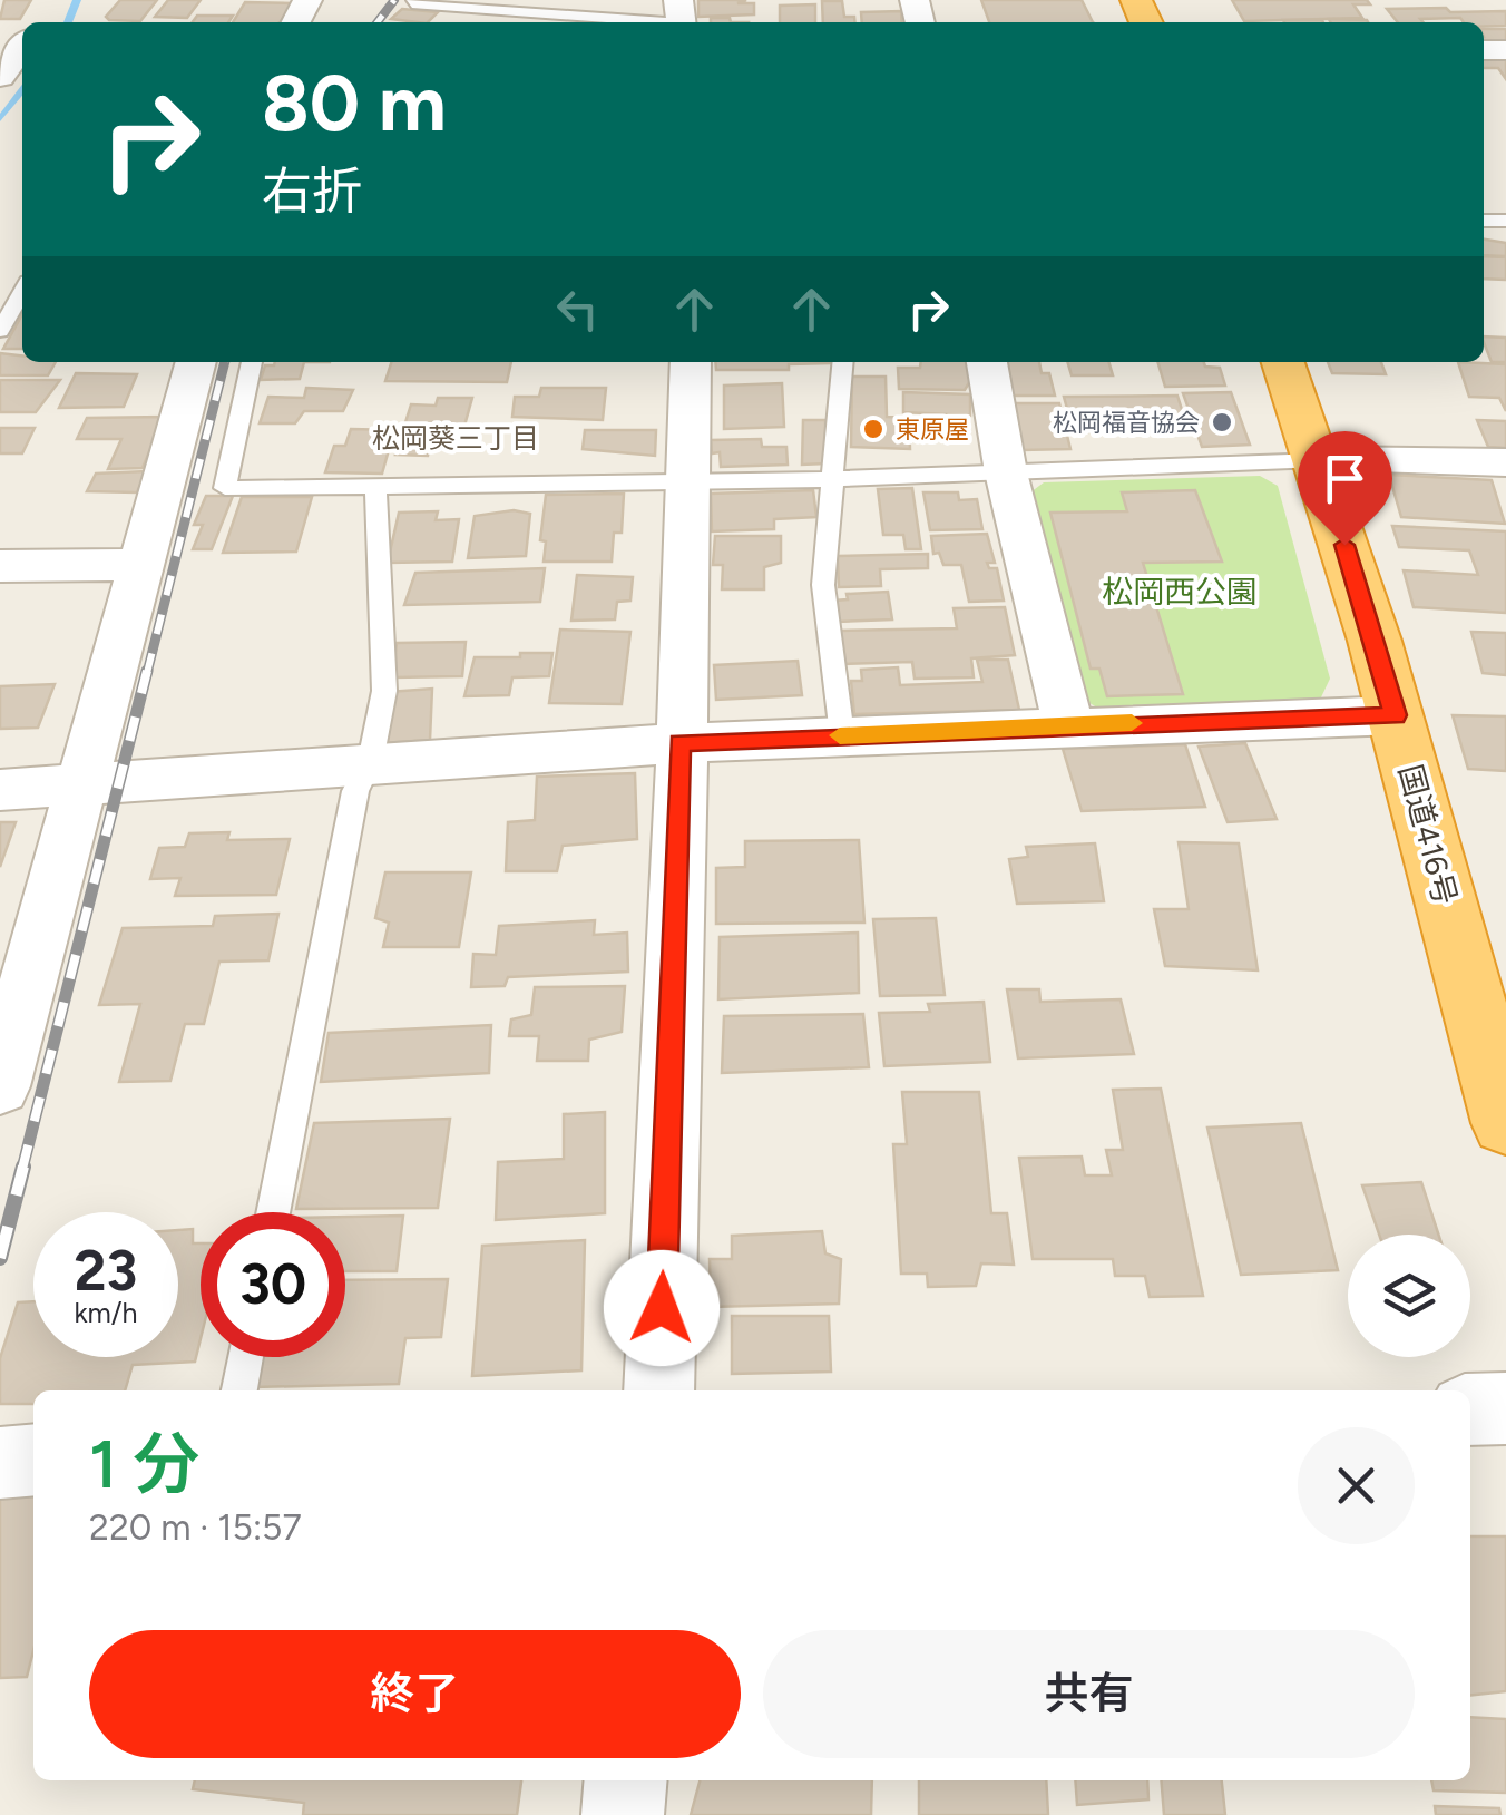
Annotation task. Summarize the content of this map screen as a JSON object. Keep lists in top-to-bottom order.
{
  "streets": {
    "highway": ["国道416号"]
  },
  "districts": ["松岡葵三丁目"],
  "parks": ["松岡西公園"],
  "places": ["松岡福音協会", "東原屋"],
  "page": {
    "turn": ["80 m", "右折"],
    "speed": "23 km/h",
    "limit": "30",
    "heading": ["1 分", "220 m · 15:57"],
    "buttons": ["終了", "共有"]
  }
}
